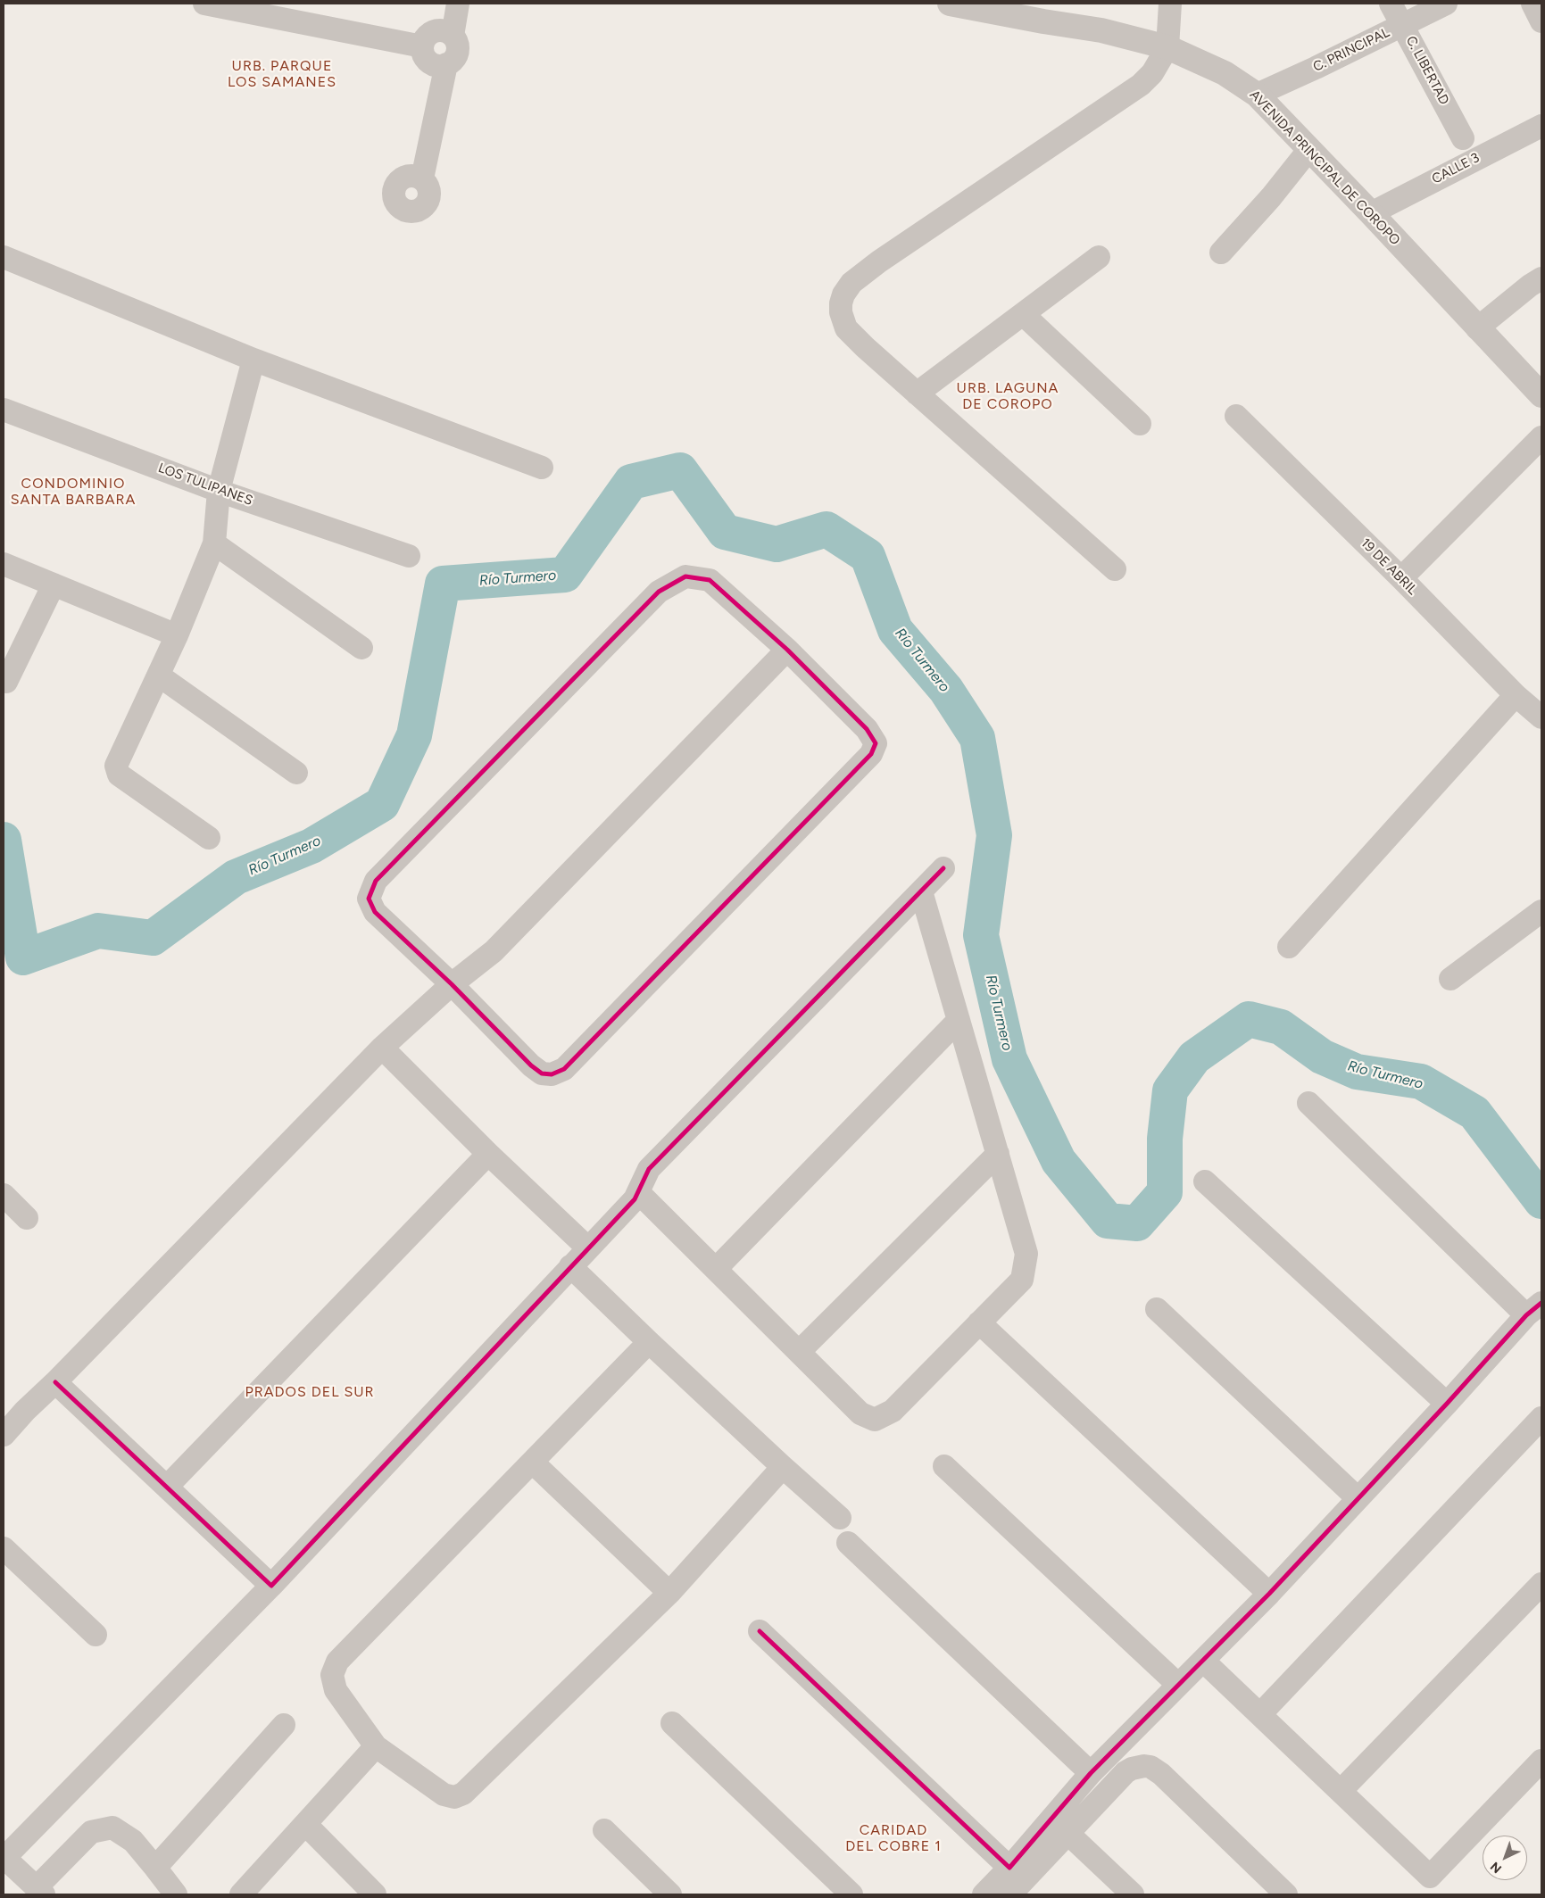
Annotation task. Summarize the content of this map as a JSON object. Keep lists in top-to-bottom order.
{
  "streets": {
    "street": [
      "C. PRINCIPAL",
      "C. LIBERTAD",
      "AVENIDA PRINCIPAL DE COROPO",
      "CALLE 3",
      "LOS TULIPANES",
      "19 DE ABRIL"
    ]
  },
  "crossings": [
    ["C. PRINCIPAL", "C. LIBERTAD"],
    ["C. PRINCIPAL", "AVENIDA PRINCIPAL DE COROPO"],
    ["AVENIDA PRINCIPAL DE COROPO", "CALLE 3"]
  ],
  "districts": [
    "URB. PARQUE LOS SAMANES",
    "URB. LAGUNA DE COROPO",
    "CONDOMINIO SANTA BARBARA",
    "PRADOS DEL SUR",
    "CARIDAD DEL COBRE 1"
  ],
  "water": ["Río Turmero"],
  "north": "bottom left"
}
